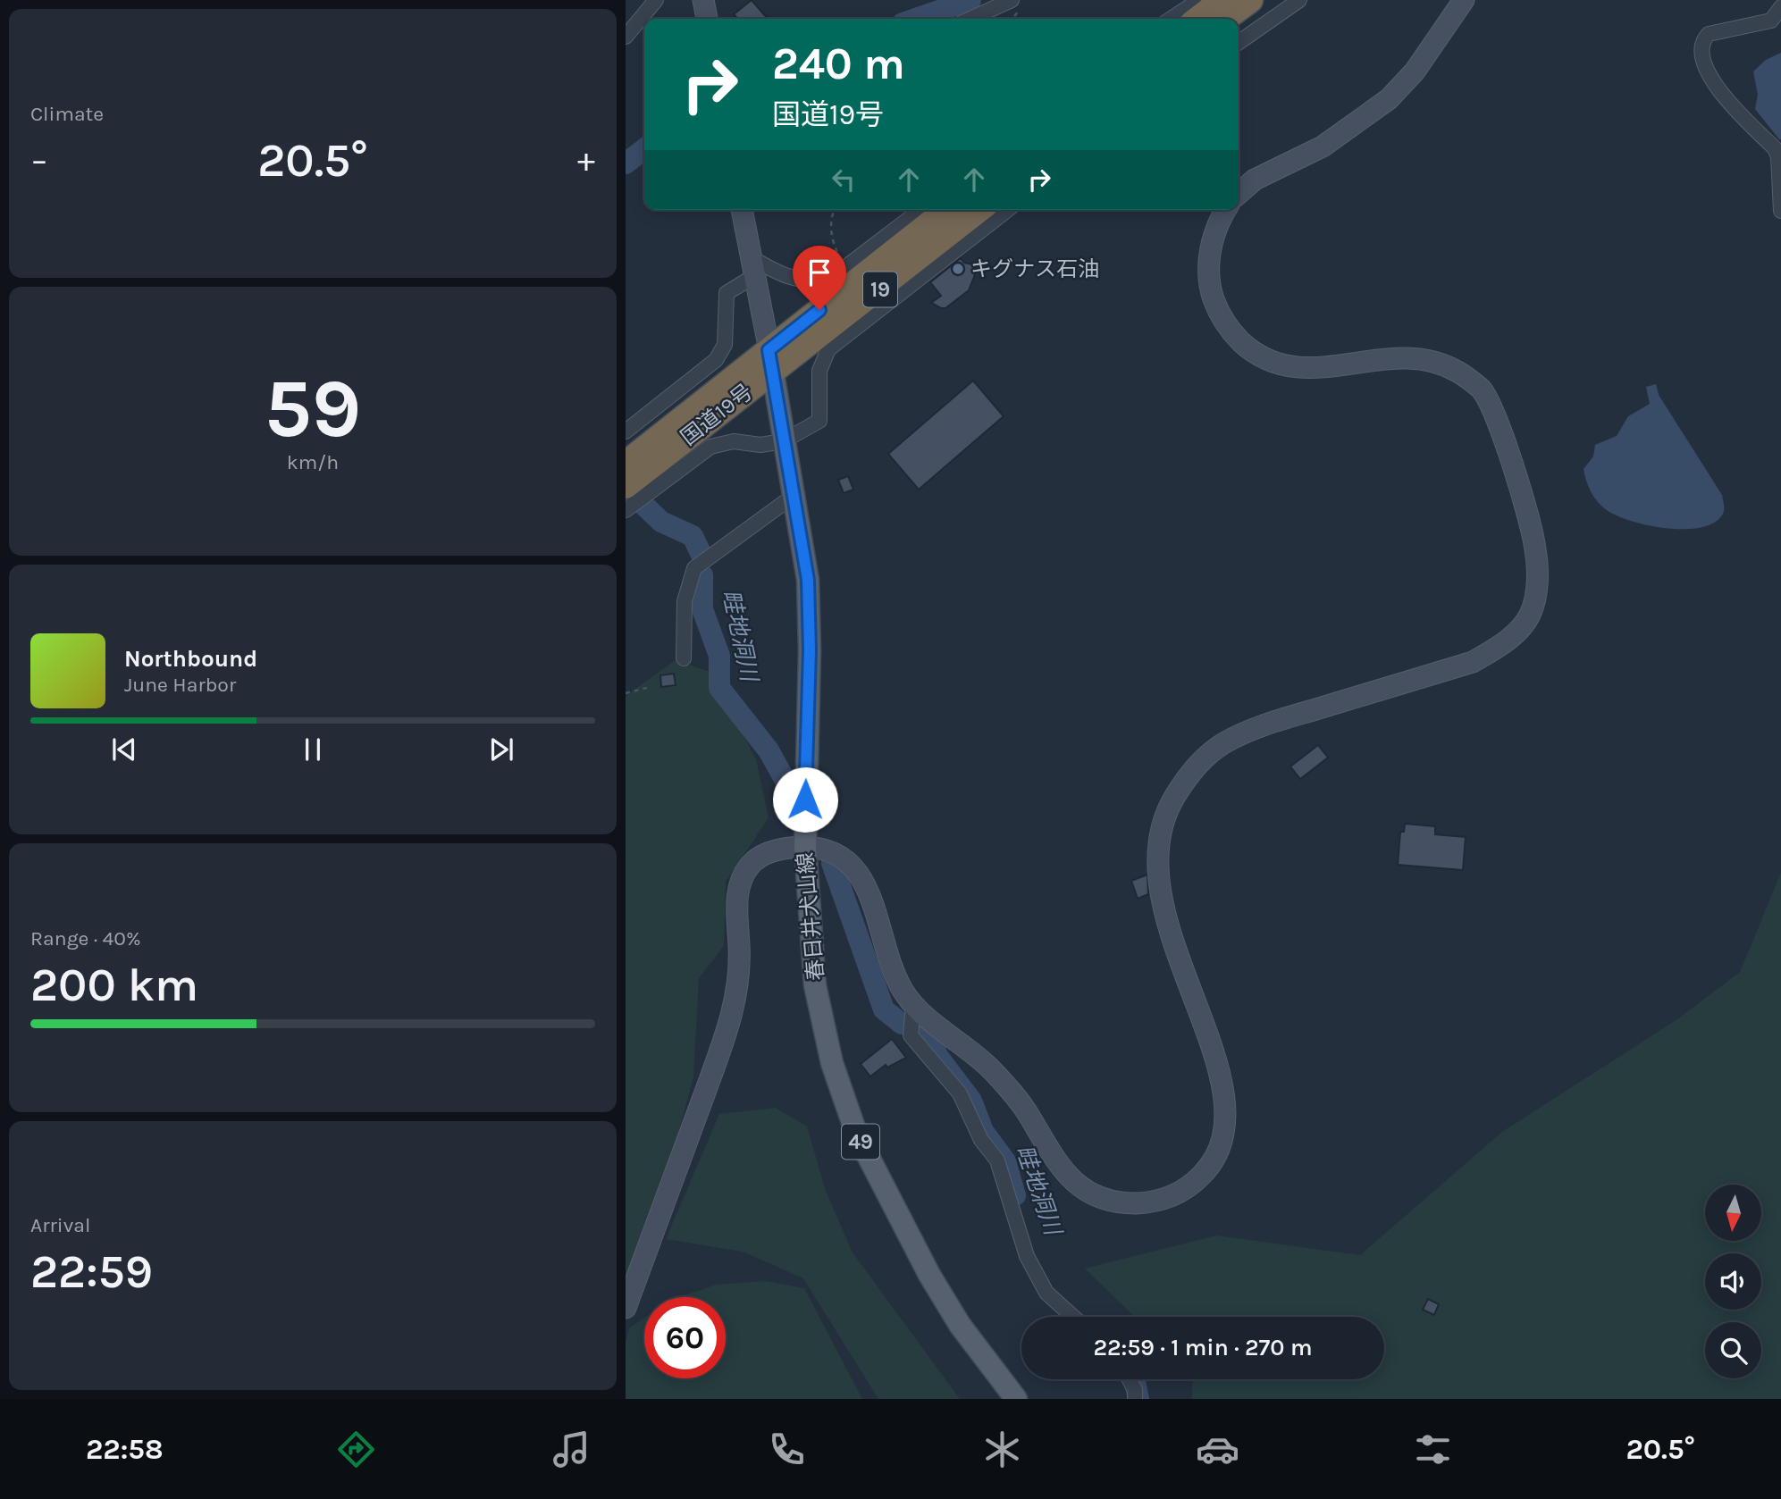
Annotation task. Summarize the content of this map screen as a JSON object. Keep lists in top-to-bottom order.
{
  "streets": {
    "highway": ["19", "国道19号"],
    "main road": ["春日井犬山線", "49"]
  },
  "crossings": [
    ["国道19号", "春日井犬山線"]
  ],
  "water": ["畦地洞川"],
  "places": ["キグナス石油"],
  "north": "bottom",
  "page": {
    "tile": [
      "Climate",
      ["59", "km/h"],
      ["Range · 40%", "200 km"],
      ["Arrival", "22:59"]
    ],
    "turn": ["240 m", "国道19号"],
    "heat": ["−", "20.5°", "+"],
    "song": ["Northbound", "June Harbor"],
    "limit": "60",
    "trip": "22:59 · 1 min · 270 m",
    "tabs": ["22:58", "20.5°"]
  }
}
